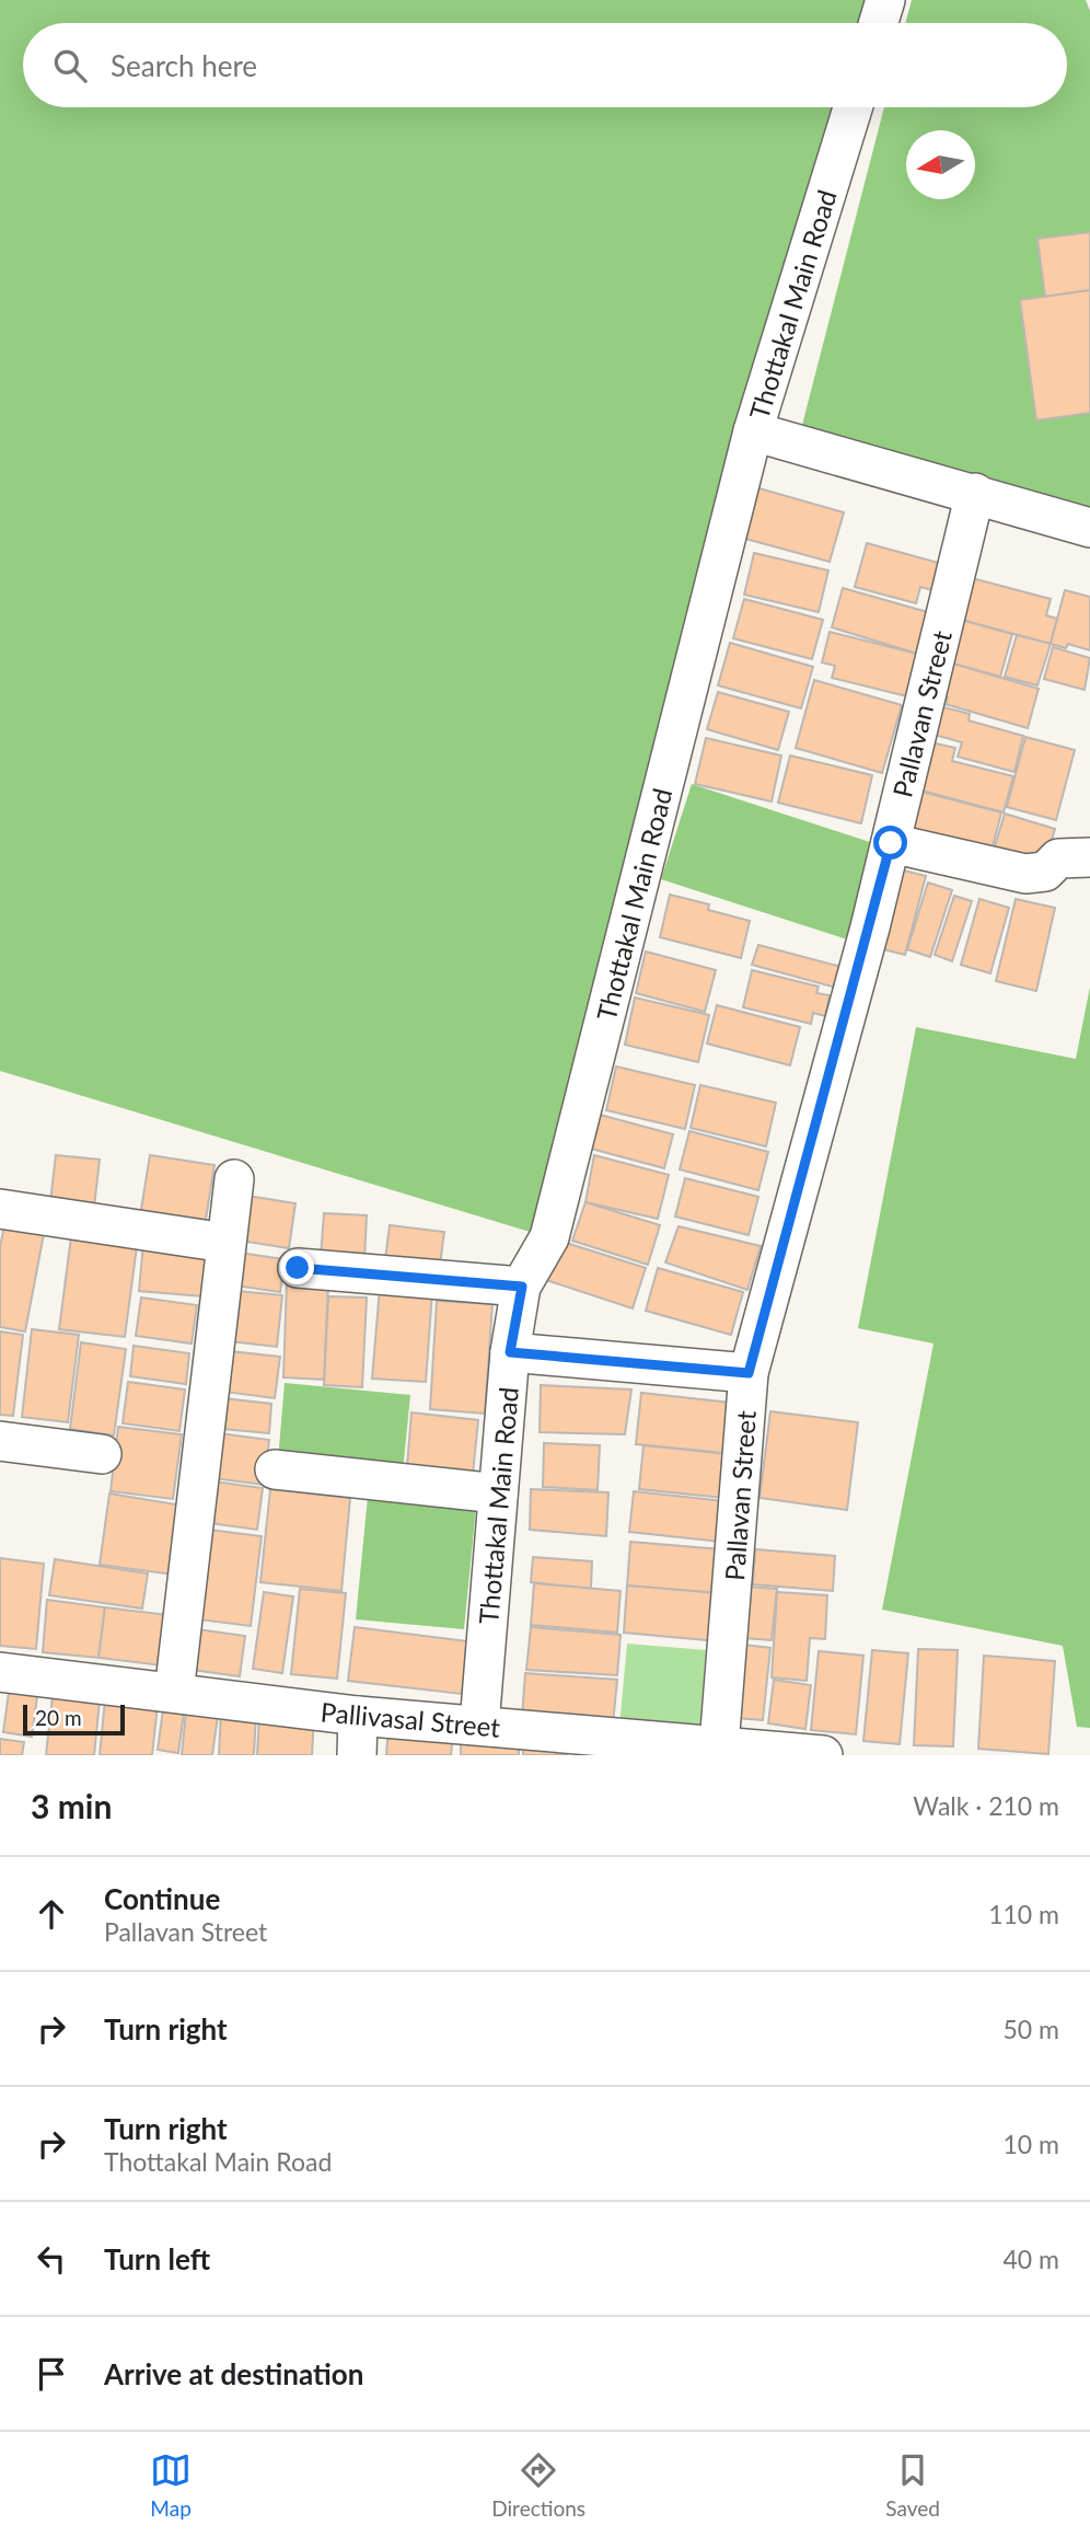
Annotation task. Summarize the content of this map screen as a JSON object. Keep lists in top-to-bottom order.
{
  "streets": {
    "street": ["Thottakal Main Road", "Pallavan Street", "Pallivasal Street"]
  },
  "crossings": [
    ["Thottakal Main Road", "Pallivasal Street"],
    ["Pallavan Street", "Pallivasal Street"]
  ],
  "scale_bar": "20 m",
  "north": "left",
  "page": {
    "search": "Search here",
    "scale": "20 m",
    "heading": ["3 min", "Walk · 210 m"],
    "list": [
      ["Continue", "Pallavan Street", "110 m"],
      ["Turn right", "50 m"],
      ["Turn right", "Thottakal Main Road", "10 m"],
      ["Turn left", "40 m"],
      "Arrive at destination"
    ],
    "nav": ["Map", "Directions", "Saved"]
  }
}
